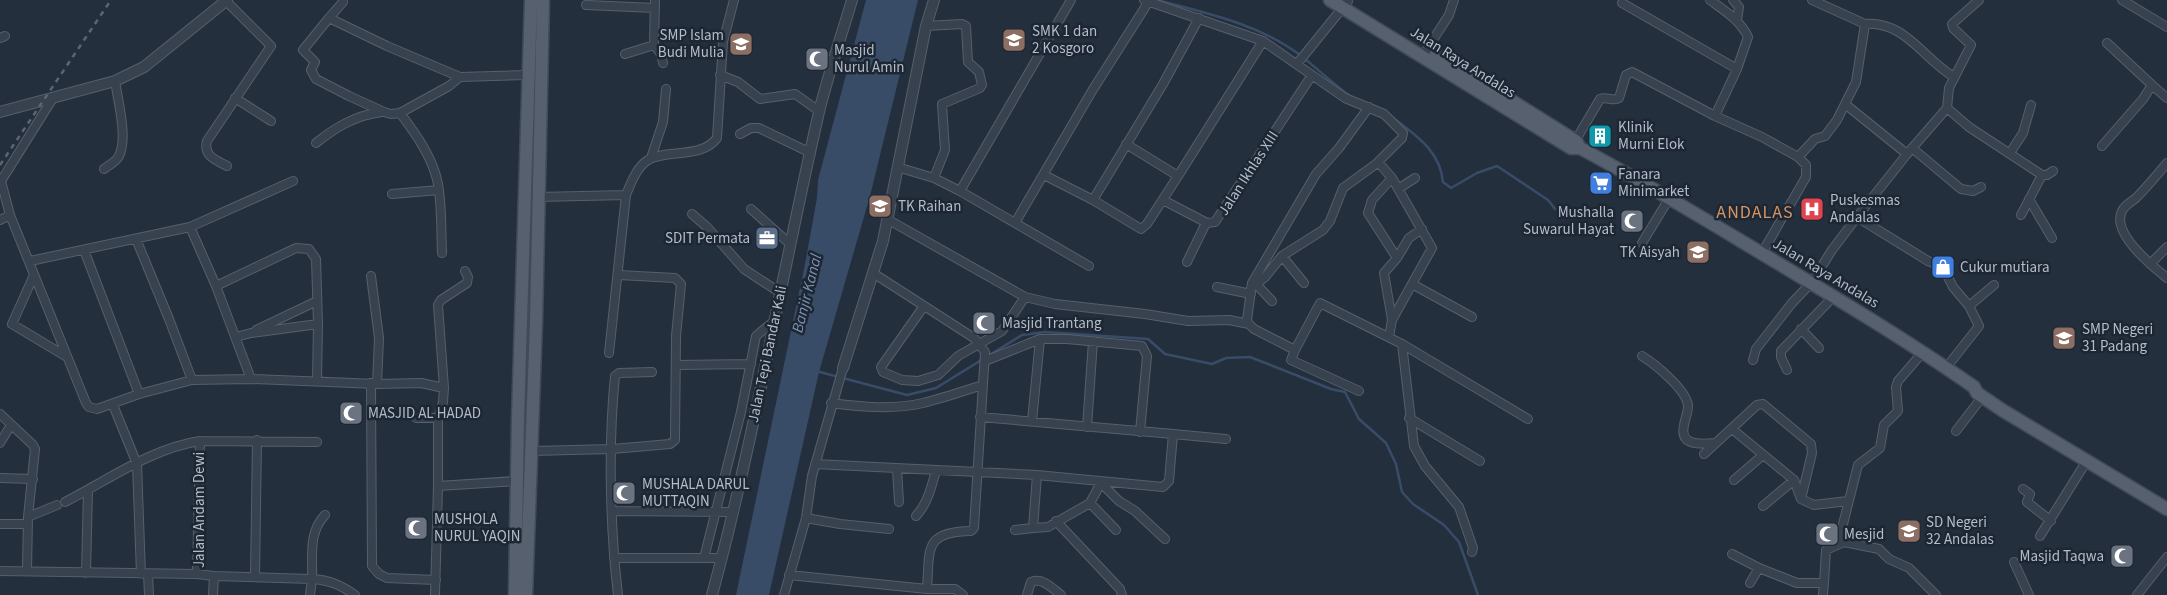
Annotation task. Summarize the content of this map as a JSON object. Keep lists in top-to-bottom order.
{
  "streets": {
    "main road": ["Jalan Raya Andalas"],
    "street": ["Jalan Ikhlas XIII", "Jalan Tepi Bandar Kali", "Jalan Andam Dewi"]
  },
  "districts": ["ANDALAS"],
  "water": ["Banjir Kanal"],
  "places": {
    "school or university": [
      "SMK 1 dan 2 Kosgoro",
      "SMP Islam Budi Mulia",
      "TK Raihan",
      "TK Aisyah",
      "SMP Negeri 31 Padang",
      "SD Negeri 32 Andalas"
    ],
    "mosque": [
      "Masjid Nurul Amin",
      "Mushalla Suwarul Hayat",
      "Masjid Trantang",
      "MASJID AL HADAD",
      "MUSHALA DARUL MUTTAQIN",
      "MUSHOLA NURUL YAQIN",
      "Mesjid",
      "Masjid Taqwa"
    ],
    "building": ["Klinik Murni Elok"],
    "supermarket": ["Fanara Minimarket"],
    "hospital": ["Puskesmas Andalas"],
    "office": ["SDIT Permata"],
    "shop": ["Cukur mutiara"]
  }
}
